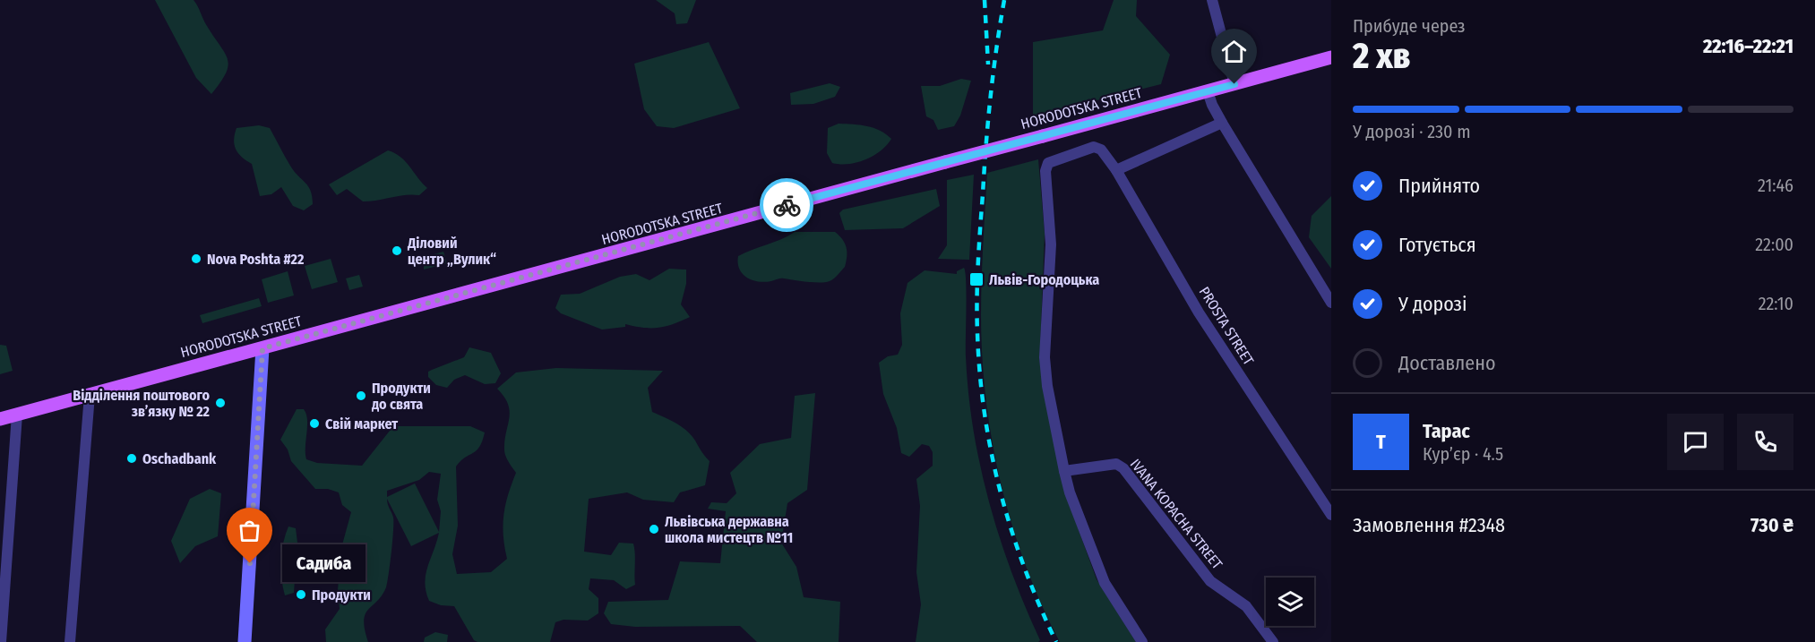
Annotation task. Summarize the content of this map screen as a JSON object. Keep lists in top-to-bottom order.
{
  "streets": {
    "main road": ["HORODOTSKA STREET"],
    "street": ["PROSTA STREET", "IVANA KOPACHA STREET"]
  },
  "crossings": [
    ["PROSTA STREET", "IVANA KOPACHA STREET"]
  ],
  "places": {
    "other": [
      "Діловий центр „Вулик“",
      "Nova Poshta #22",
      "Продукти до свята",
      "Відділення поштового зв’язку № 22",
      "Свій маркет",
      "Oschadbank",
      "Львівська державна школа мистецтв №11",
      "Садиба",
      "Продукти"
    ],
    "transit": ["Львів-Городоцька"]
  },
  "page": {
    "heading": ["2 хв", "Прибуде через", "22:16–22:21"],
    "panel": [
      "Тарас",
      "Кур’єр · 4.5",
      "Замовлення #2348",
      "730 ₴"
    ],
    "bar": "У дорозі · 230 m",
    "list": [
      ["Прийнято", "21:46"],
      ["Готується", "22:00"],
      ["У дорозі", "22:10"],
      "Доставлено"
    ],
    "round": "Т",
    "bubble": "Садиба"
  }
}
